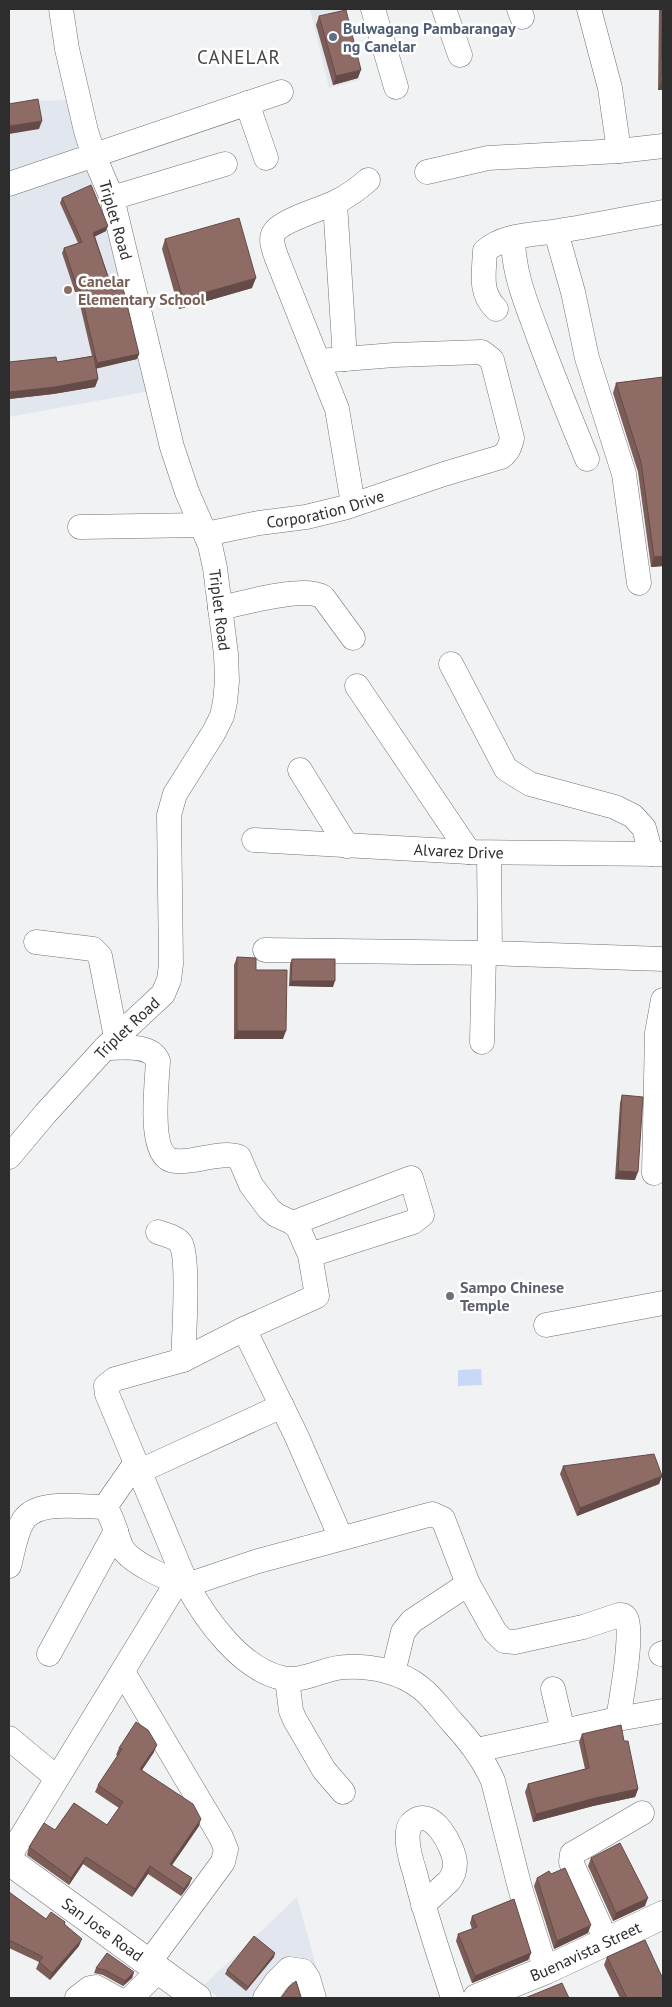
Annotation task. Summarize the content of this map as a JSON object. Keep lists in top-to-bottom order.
{
  "streets": {
    "main road": ["San Jose Road", "Buenavista Street"],
    "street": ["Triplet Road", "Corporation Drive", "Alvarez Drive"]
  },
  "crossings": [
    ["Triplet Road", "Corporation Drive"]
  ],
  "districts": ["CANELAR"],
  "places": ["Bulwagang Pambarangay ng Canelar", "Canelar Elementary School", "Sampo Chinese Temple"]
}
